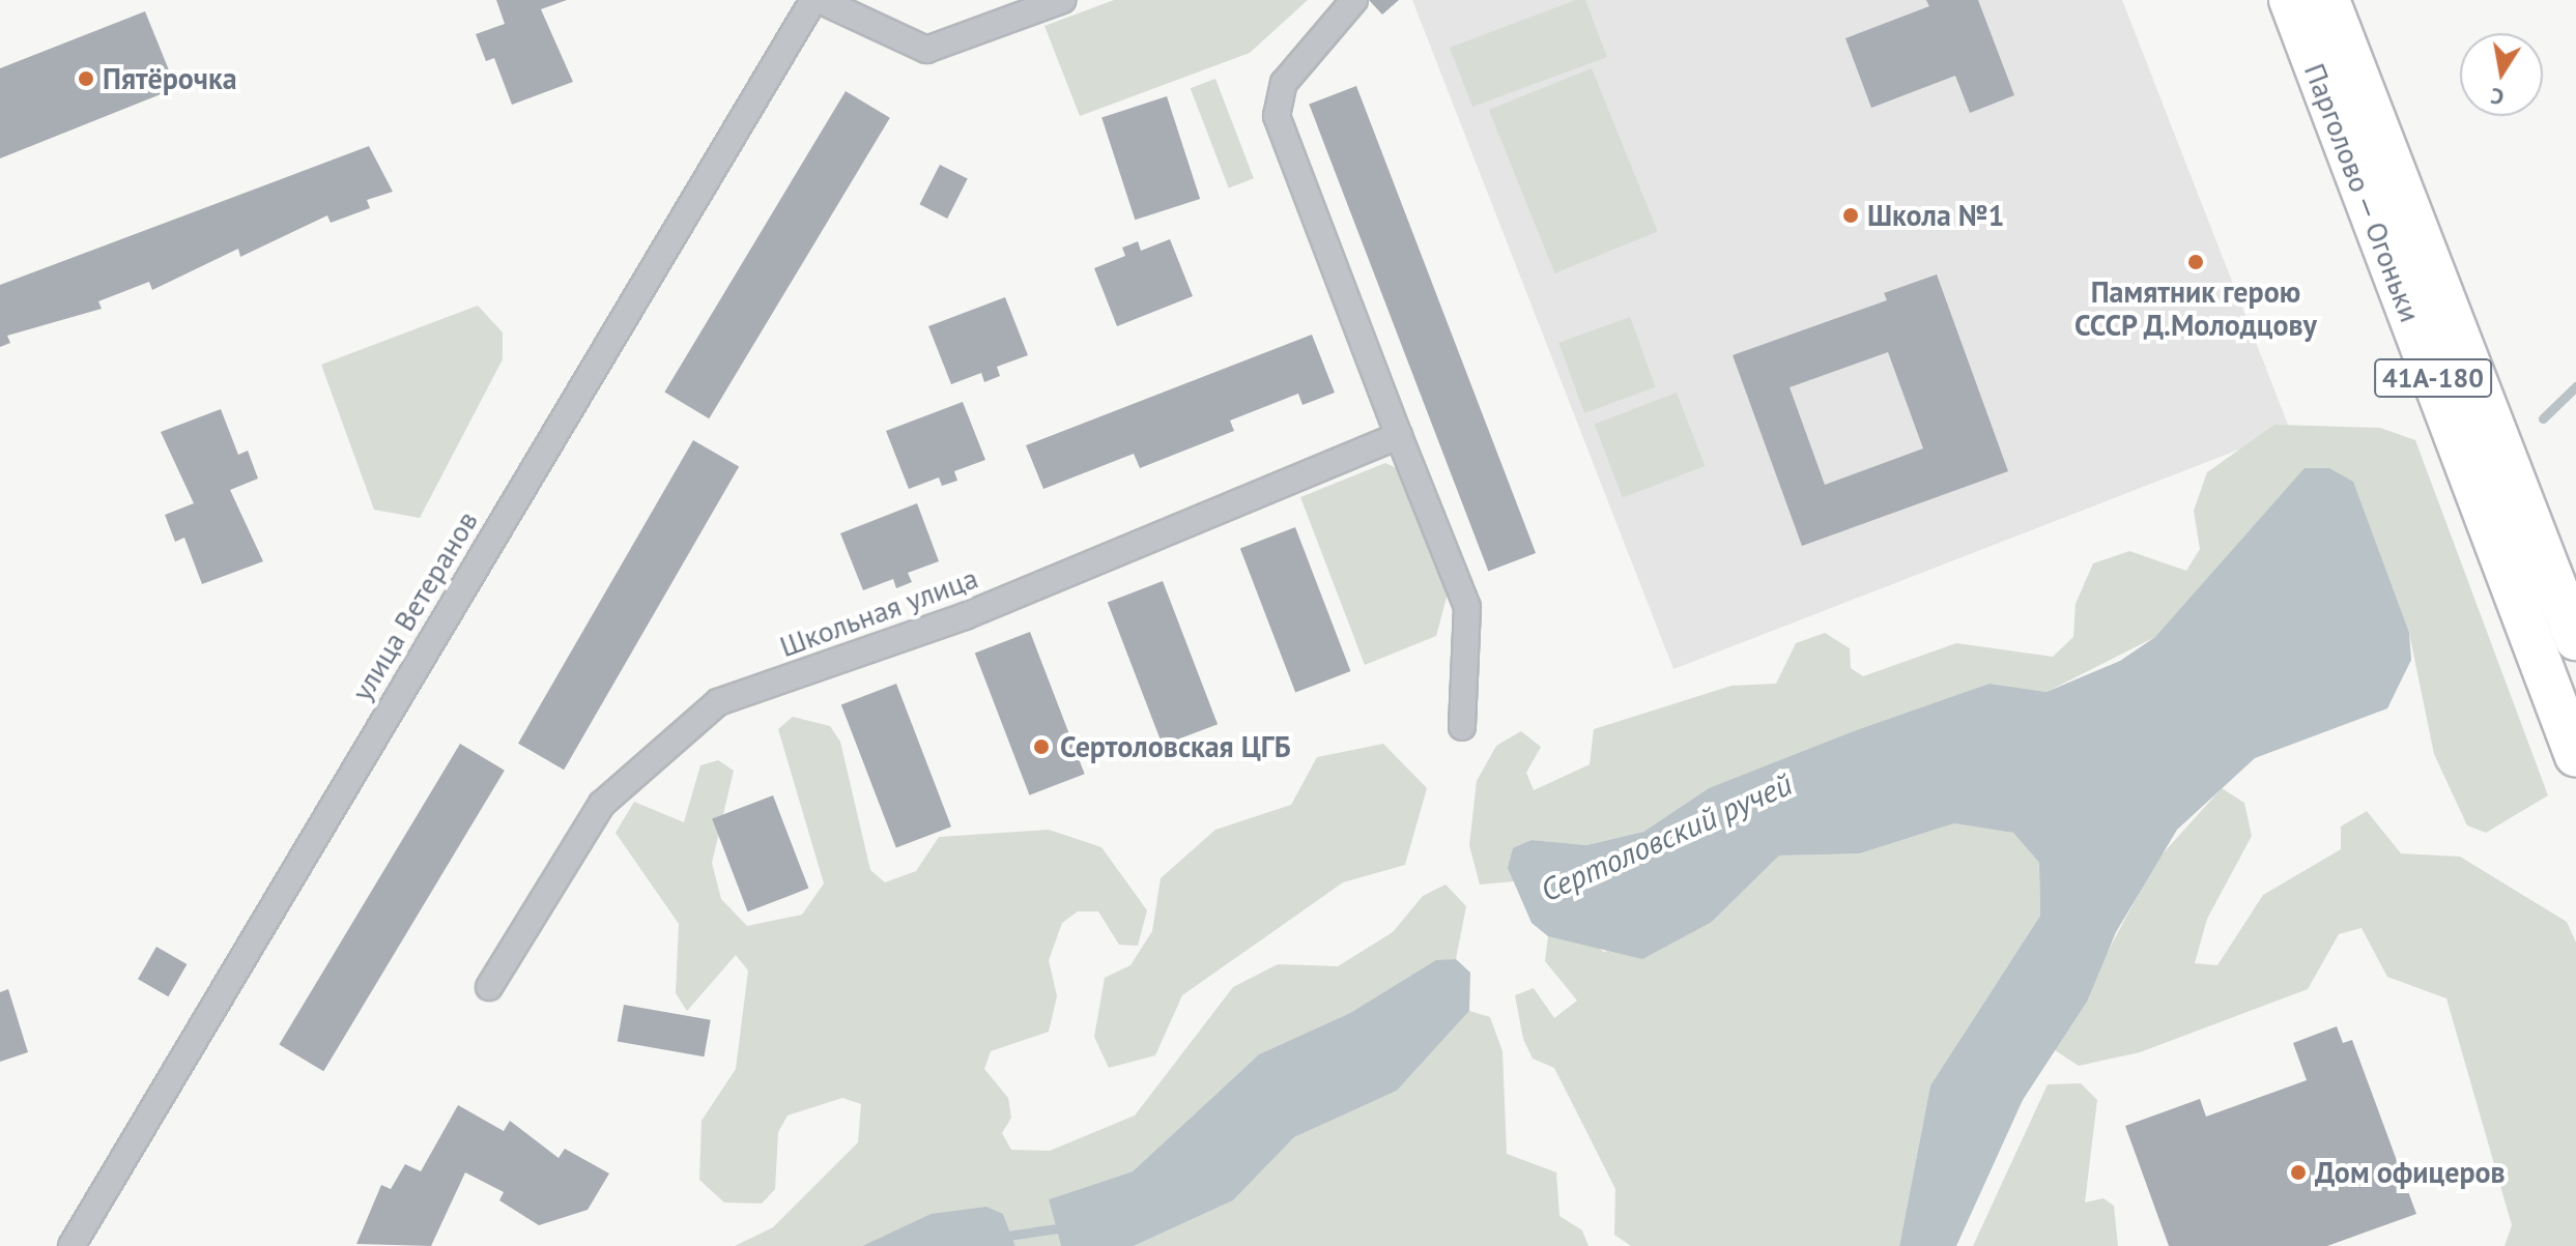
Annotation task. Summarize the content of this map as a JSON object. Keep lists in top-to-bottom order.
{
  "streets": {
    "main road": ["Парголово — Огоньки", "41А-180"],
    "street": ["улица Ветеранов", "Школьная улица"]
  },
  "water": ["Сертоловский ручей"],
  "places": [
    "Пятёрочка",
    "Школа №1",
    "Памятник герою СССР Д.Молодцову",
    "Сертоловская ЦГБ",
    "Дом офицеров"
  ],
  "north": "bottom"
}
